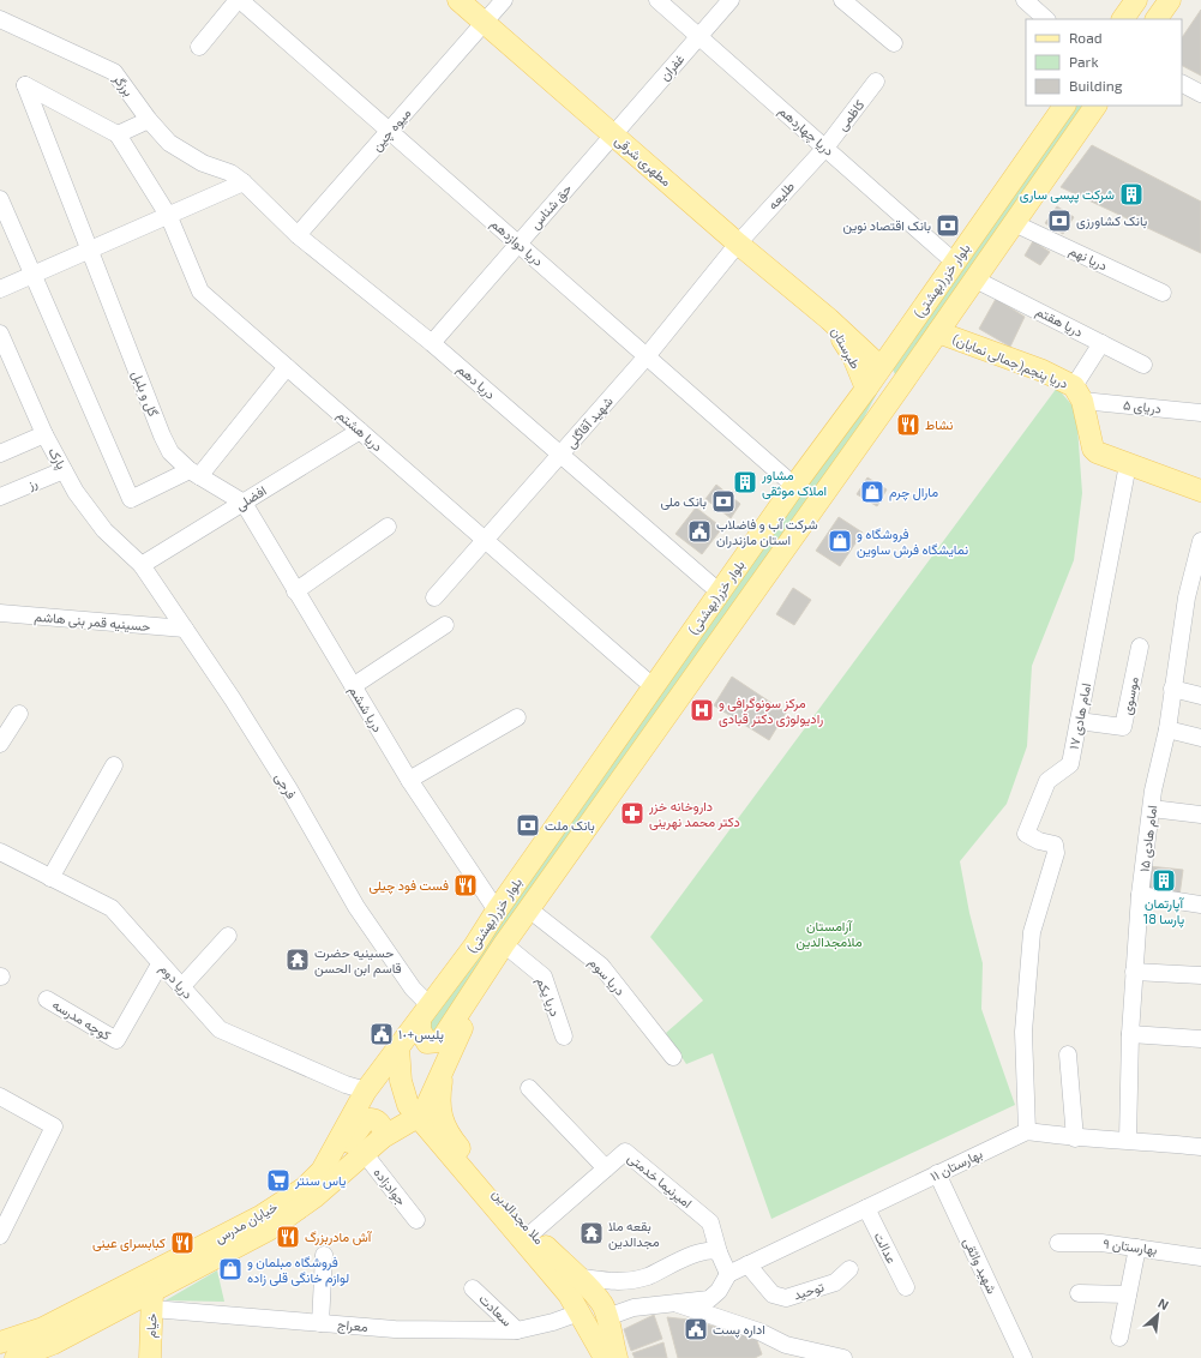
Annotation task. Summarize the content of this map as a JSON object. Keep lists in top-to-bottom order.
{
  "streets": {
    "main road": [
      "مطهری شرقی",
      "بلوار خزر(بهشتی)",
      "طبرستان",
      "دریا پنجم(جمالی نمایان)",
      "ملا مجدالدین",
      "خیابان مدرس",
      "خیام"
    ],
    "street": [
      "غفران",
      "برزگر",
      "کاظمی",
      "میوه چین",
      "دریا چهاردهم",
      "طلیعه",
      "حق شناس",
      "دریا دوازدهم",
      "دریا نهم",
      "دریا هقتم",
      "دریا دهم",
      "گل و بلبل",
      "دریای ۵",
      "شهید آقاگلی",
      "دریا هشتم",
      "پارک",
      "رز",
      "افضلی",
      "حسینیه قمر بنی هاشم",
      "موسوی",
      "دریا ششم",
      "امام هادی ۱۷",
      "فرجی",
      "امام هادی ۱۵",
      "دریا سوم",
      "دریا دوم",
      "دریا یکم",
      "کوچه مدرسه",
      "بهارستان ۱۱",
      "امیرنیما خدمتی",
      "جوادزاده",
      "بهارستان ٩",
      "عدالت",
      "شهید واثقی",
      "توحید",
      "سعادت",
      "معراج"
    ]
  },
  "crossings": [
    ["غفران", "دریا چهاردهم"],
    ["غفران", "مطهری شرقی"],
    ["غفران", "حق شناس"],
    ["برزگر", "دریا دهم"],
    ["کاظمی", "دریا چهاردهم"],
    ["کاظمی", "طلیعه"],
    ["میوه چین", "مطهری شرقی"],
    ["میوه چین", "دریا دوازدهم"],
    ["میوه چین", "دریا دهم"],
    ["دریا چهاردهم", "طلیعه"],
    ["دریا چهاردهم", "بلوار خزر(بهشتی)"],
    ["مطهری شرقی", "طلیعه"],
    ["مطهری شرقی", "حق شناس"],
    ["مطهری شرقی", "طبرستان"],
    ["مطهری شرقی", "شهید آقاگلی"],
    ["طلیعه", "شهید آقاگلی"],
    ["حق شناس", "دریا دوازدهم"],
    ["حق شناس", "دریا دهم"],
    ["دریا دوازدهم", "بلوار خزر(بهشتی)"],
    ["دریا دوازدهم", "شهید آقاگلی"],
    ["دریا نهم", "بلوار خزر(بهشتی)"],
    ["بلوار خزر(بهشتی)", "دریا هقتم"],
    ["بلوار خزر(بهشتی)", "طبرستان"],
    ["بلوار خزر(بهشتی)", "دریا پنجم(جمالی نمایان)"],
    ["بلوار خزر(بهشتی)", "دریا دهم"],
    ["بلوار خزر(بهشتی)", "دریا هشتم"],
    ["بلوار خزر(بهشتی)", "دریا ششم"],
    ["بلوار خزر(بهشتی)", "فرجی"],
    ["بلوار خزر(بهشتی)", "دریا سوم"],
    ["بلوار خزر(بهشتی)", "دریا یکم"],
    ["بلوار خزر(بهشتی)", "خیابان مدرس"],
    ["دریا پنجم(جمالی نمایان)", "دریای ۵"],
    ["دریا دهم", "شهید آقاگلی"],
    ["گل و بلبل", "دریا هشتم"],
    ["گل و بلبل", "افضلی"],
    ["گل و بلبل", "دریا ششم"],
    ["شهید آقاگلی", "دریا هشتم"],
    ["دریا هشتم", "افضلی"],
    ["پارک", "رز"],
    ["پارک", "افضلی"],
    ["پارک", "فرجی"],
    ["افضلی", "دریا ششم"],
    ["افضلی", "فرجی"],
    ["حسینیه قمر بنی هاشم", "فرجی"],
    ["موسوی", "امام هادی ۱۷"],
    ["امام هادی ۱۷", "بهارستان ۱۱"],
    ["فرجی", "خیابان مدرس"],
    ["دریا دوم", "کوچه مدرسه"],
    ["دریا دوم", "خیابان مدرس"],
    ["بهارستان ۱۱", "عدالت"],
    ["بهارستان ۱۱", "شهید واثقی"],
    ["بهارستان ۱۱", "توحید"],
    ["بهارستان ۱۱", "معراج"],
    ["جوادزاده", "خیابان مدرس"],
    ["ملا مجدالدین", "خیابان مدرس"],
    ["ملا مجدالدین", "معراج"],
    ["خیابان مدرس", "خیام"],
    ["خیابان مدرس", "معراج"],
    ["سعادت", "معراج"],
    ["خیام", "معراج"]
  ],
  "parks": ["آرامستان ملامجدالدین"],
  "places": {
    "building": ["شرکت پپسی ساری", "مشاور املاک موثقی", "آپارتمان پارسا 18"],
    "bank": [
      "بانک کشاورزی",
      "بانک اقتصاد نوین",
      "بانک ملی",
      "بانک ملت"
    ],
    "restaurant": [
      "نشاط",
      "فست فود چیلی",
      "آش مادربزرگ",
      "کبابسرای عینی"
    ],
    "shop": ["مارال چرم", "فروشگاه و نمایشگاه فرش ساوین", "فروشگاه مبلمان و لوازم خانگی قلی زاده"],
    "public building": ["شرکت آب و فاضلاب استان مازندران", "پلیس+١٠", "اداره پست"],
    "hospital": ["مركز سونوگرافی و راديولوژی دكتر قبادی"],
    "pharmacy": ["داروخانه خزر دکتر محمد نهرینی"],
    "temple": ["حسینیه حضرت قاسم ابن الحسن", "بقعه ملا مجدالدين"],
    "supermarket": ["یاس سنتر"]
  },
  "legend": ["Road", "Park", "Building"],
  "north": "top right"
}
